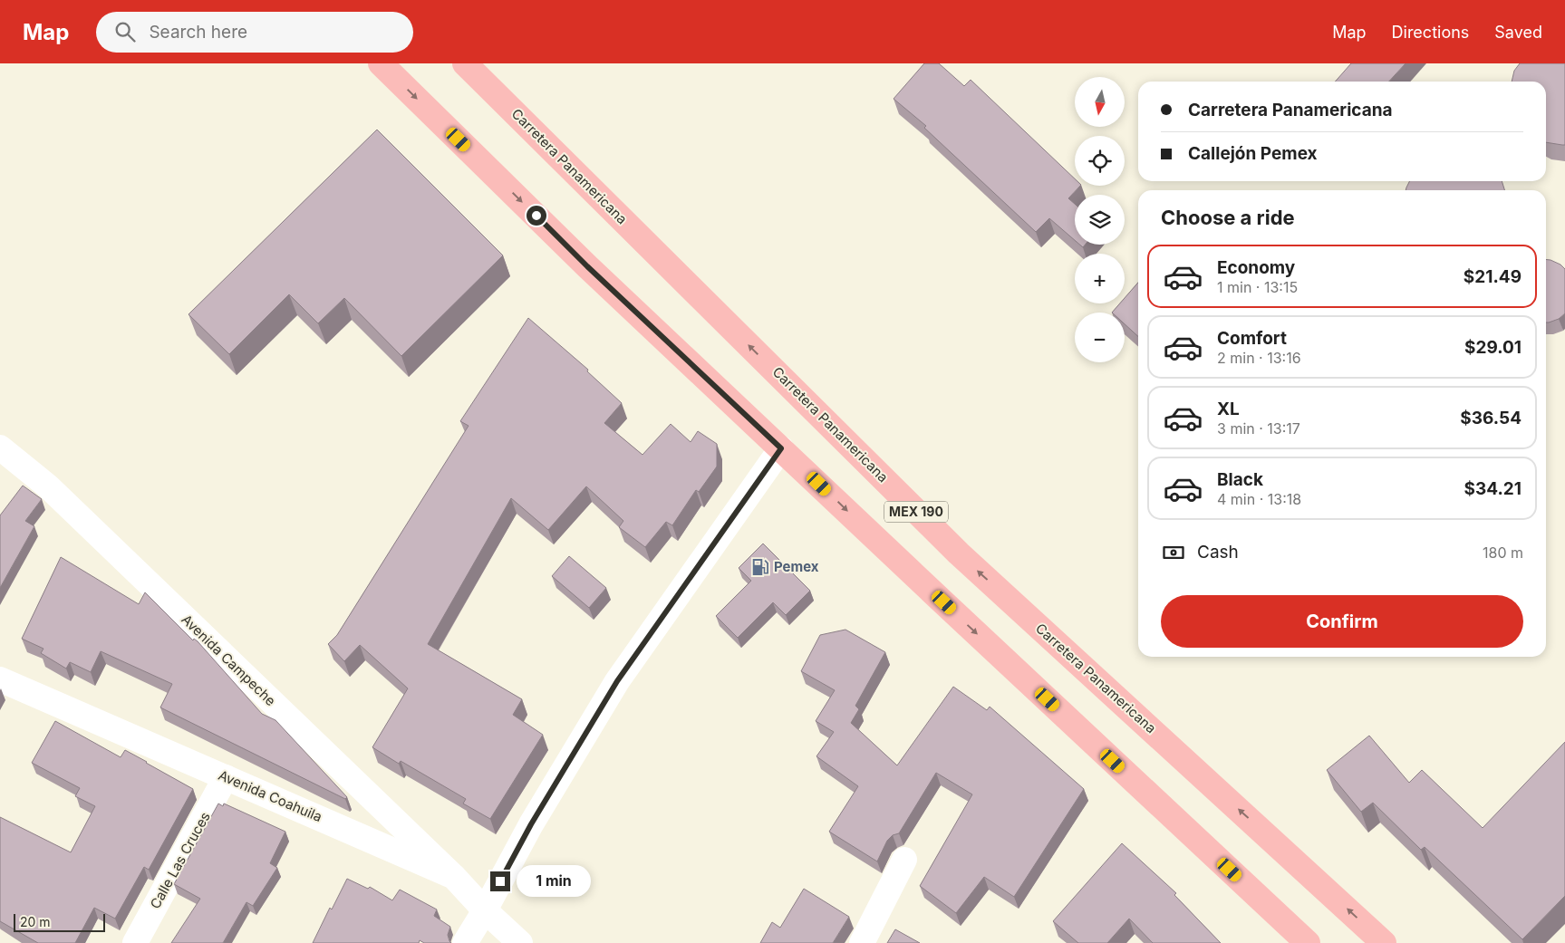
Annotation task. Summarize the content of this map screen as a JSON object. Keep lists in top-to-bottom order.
{
  "streets": {
    "main road": ["Carretera Panamericana", "MEX 190"],
    "street": ["Avenida Campeche", "Avenida Coahuila", "Calle Las Cruces"]
  },
  "crossings": [
    ["Avenida Campeche", "Avenida Coahuila"],
    ["Avenida Coahuila", "Calle Las Cruces"]
  ],
  "places": {
    "fuel station": ["Pemex"]
  },
  "scale_bar": "20 m",
  "north": "bottom",
  "page": {
    "header": "Map",
    "search": "Search here",
    "nav": ["Map", "Directions", "Saved"],
    "map_buttons": ["+", "−"],
    "banner": ["Carretera Panamericana", "Callejón Pemex"],
    "heading": "Choose a ride",
    "list": [
      {
        "name": "Economy",
        "note": "1 min · 13:15",
        "value": "$21.49"
      },
      {
        "name": "Comfort",
        "note": "2 min · 13:16",
        "value": "$29.01"
      },
      {
        "name": "XL",
        "note": "3 min · 13:17",
        "value": "$36.54"
      },
      {
        "name": "Black",
        "note": "4 min · 13:18",
        "value": "$34.21"
      }
    ],
    "pay": ["Cash", "180 m"],
    "buttons": "Confirm",
    "bubble": "1 min",
    "scale": "20 m"
  }
}
